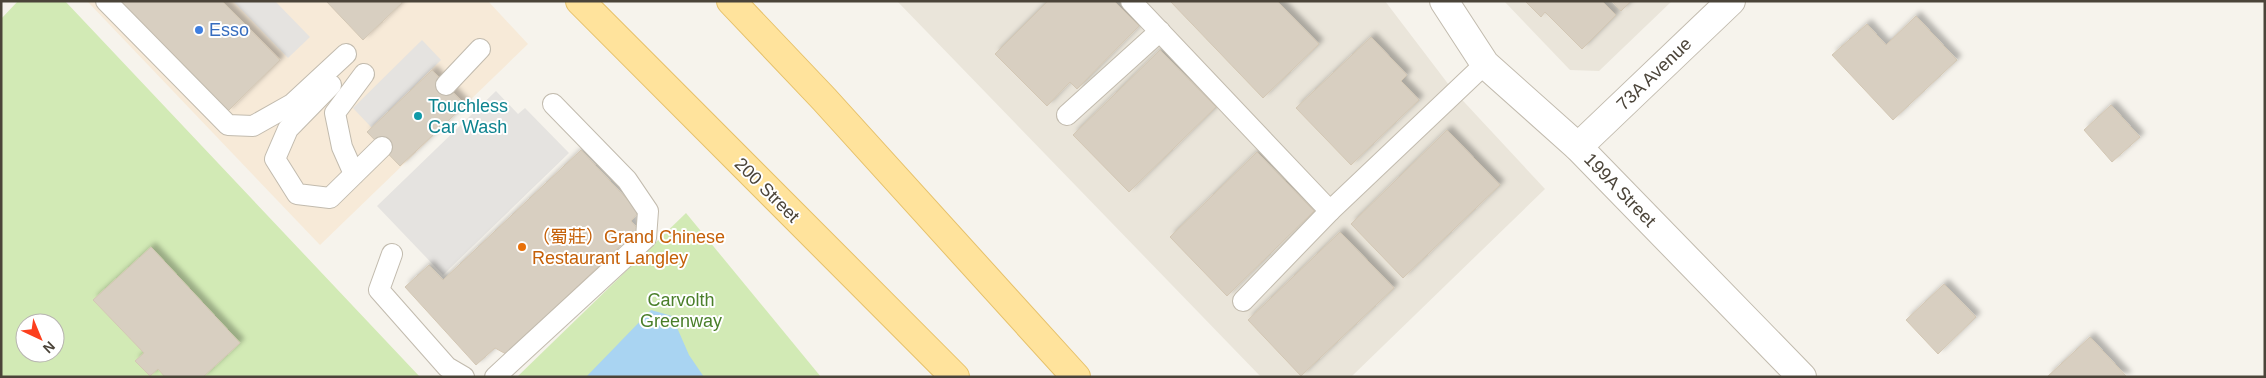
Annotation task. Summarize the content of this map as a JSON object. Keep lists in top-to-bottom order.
{
  "streets": {
    "main road": ["200 Street"],
    "street": ["73A Avenue", "199A Street"]
  },
  "crossings": [
    ["73A Avenue", "199A Street"]
  ],
  "parks": ["Carvolth Greenway"],
  "places": ["Esso", "Touchless Car Wash", "（蜀莊）Grand Chinese Restaurant Langley"],
  "north": "bottom right"
}
